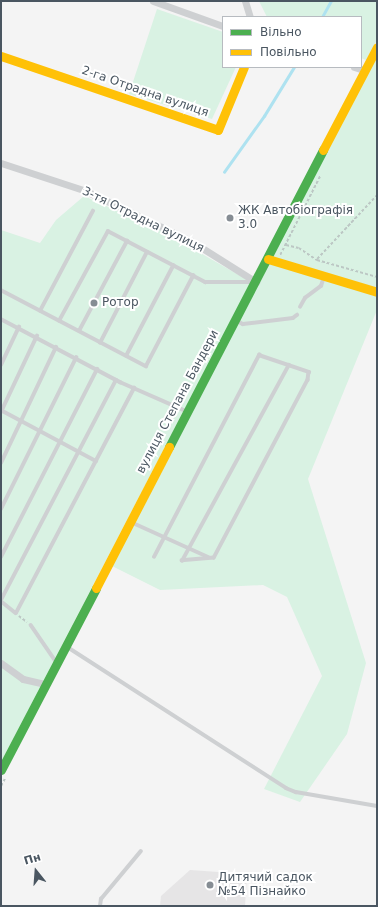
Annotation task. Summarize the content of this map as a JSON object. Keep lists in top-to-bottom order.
{
  "streets": {
    "main road": ["2-га Отрадна вулиця", "вулиця Степана Бандери"],
    "street": ["3-тя Отрадна вулиця"]
  },
  "crossings": [
    ["3-тя Отрадна вулиця", "вулиця Степана Бандери"]
  ],
  "places": ["ЖК Автобіографія 3.0", "Ротор", "Дитячий садок №54 Пізнайко"],
  "legend": ["Вільно", "Повільно"],
  "north": "top"
}
